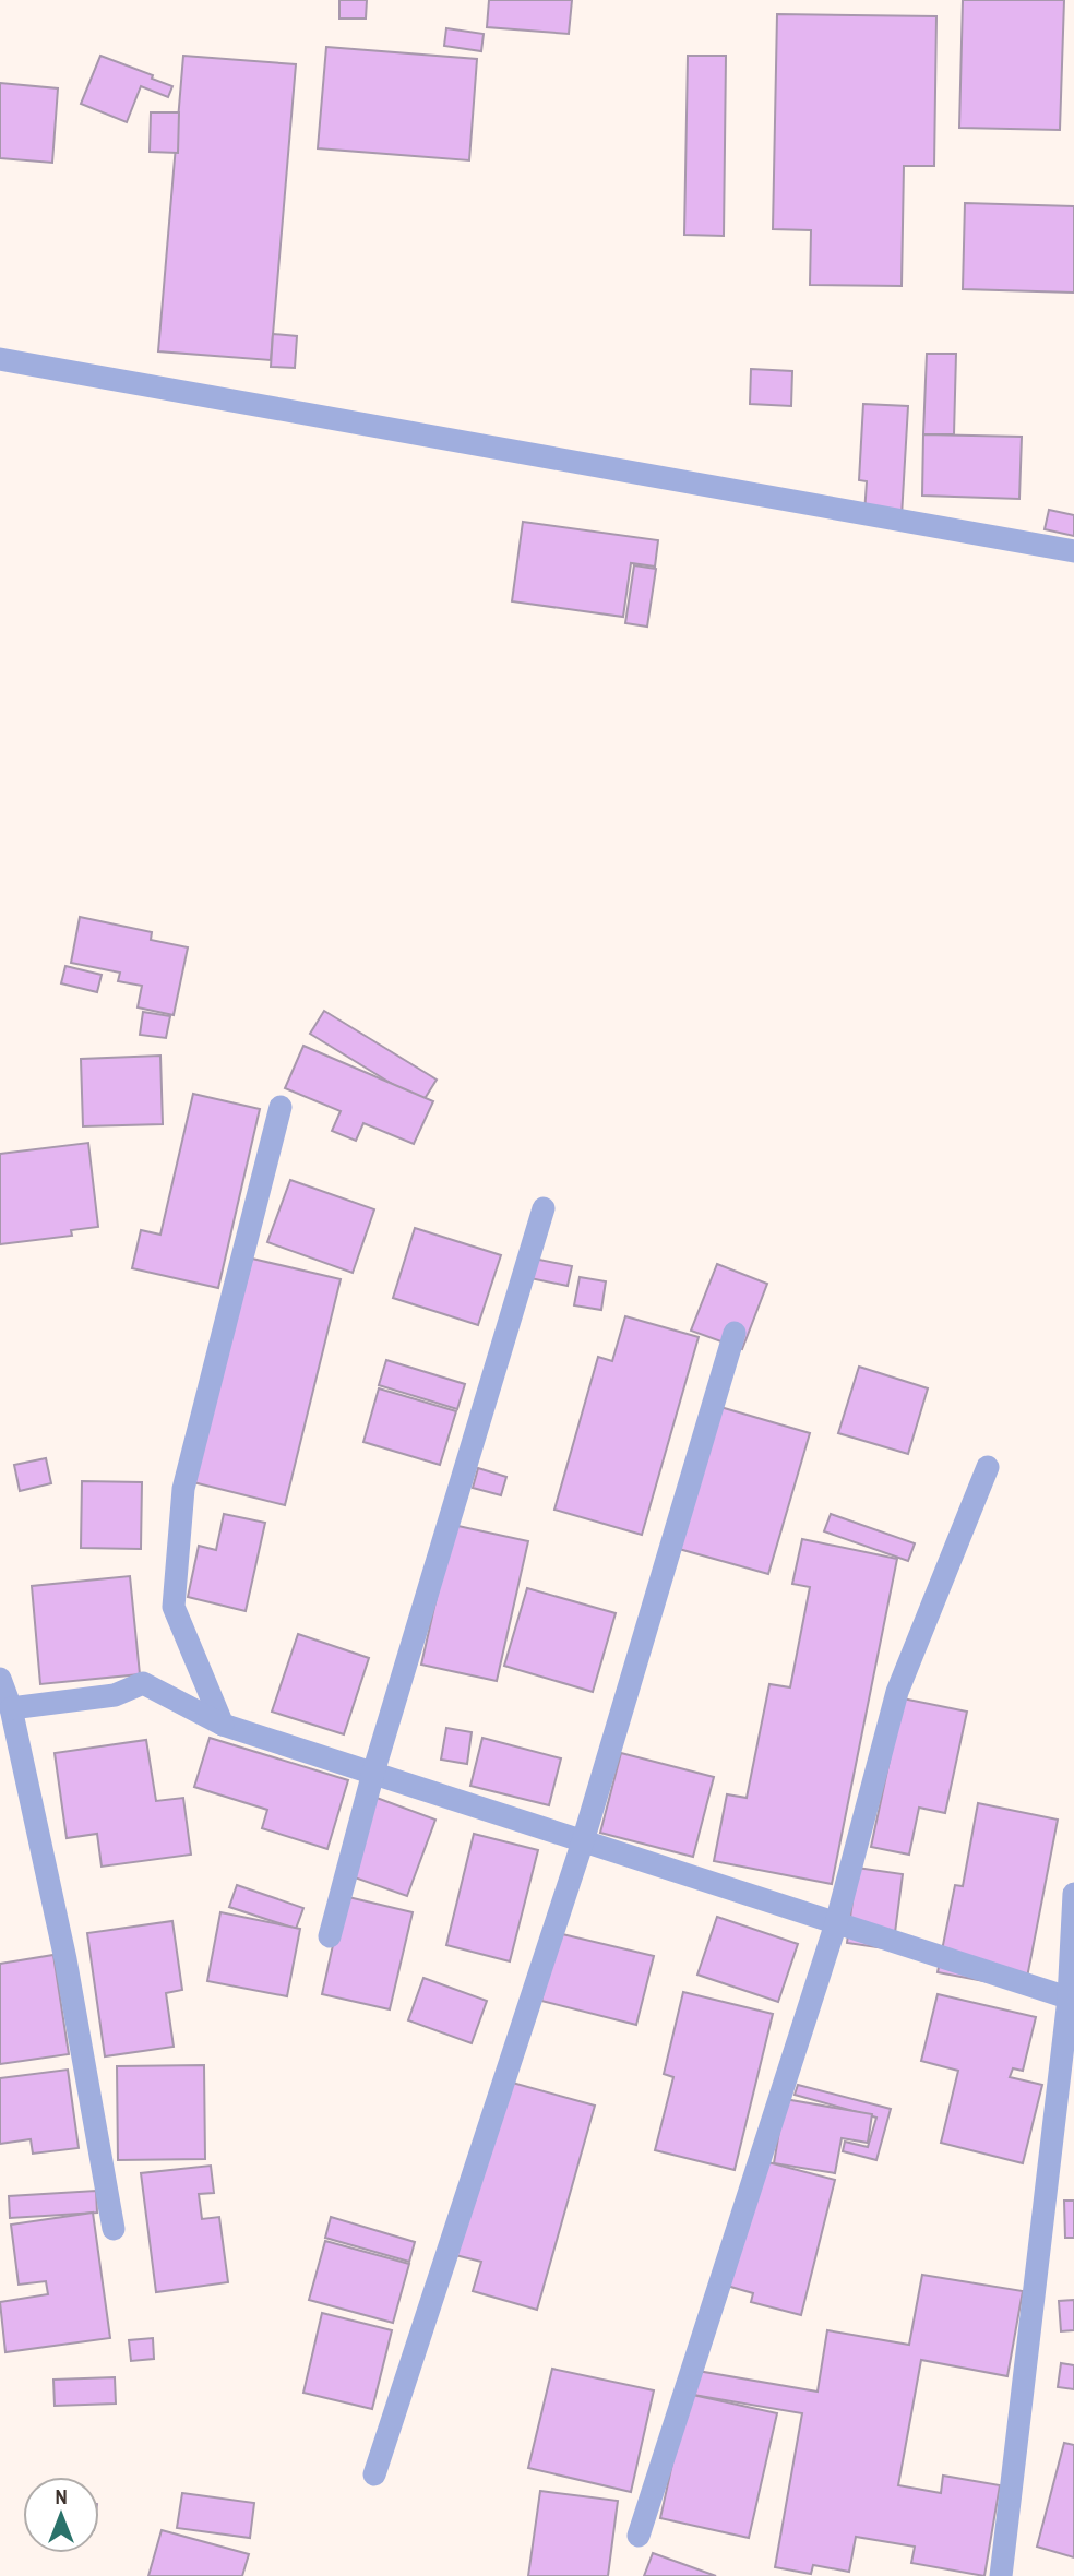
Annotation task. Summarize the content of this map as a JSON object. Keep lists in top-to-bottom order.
{
  "north": "top"
}
